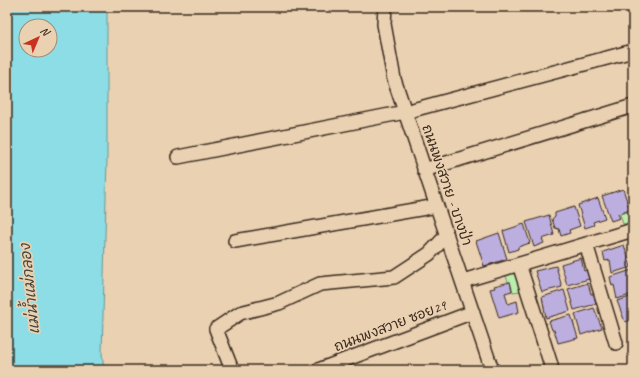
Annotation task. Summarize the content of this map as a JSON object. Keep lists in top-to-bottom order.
{
  "streets": {
    "street": ["ถนนพงสวาย - บางป่า", "ถนนพงสวาย ซอย29"]
  },
  "crossings": [
    ["ถนนพงสวาย - บางป่า", "ถนนพงสวาย ซอย29"]
  ],
  "water": ["แม่น้ำแม่กลอง"],
  "north": "top right"
}
